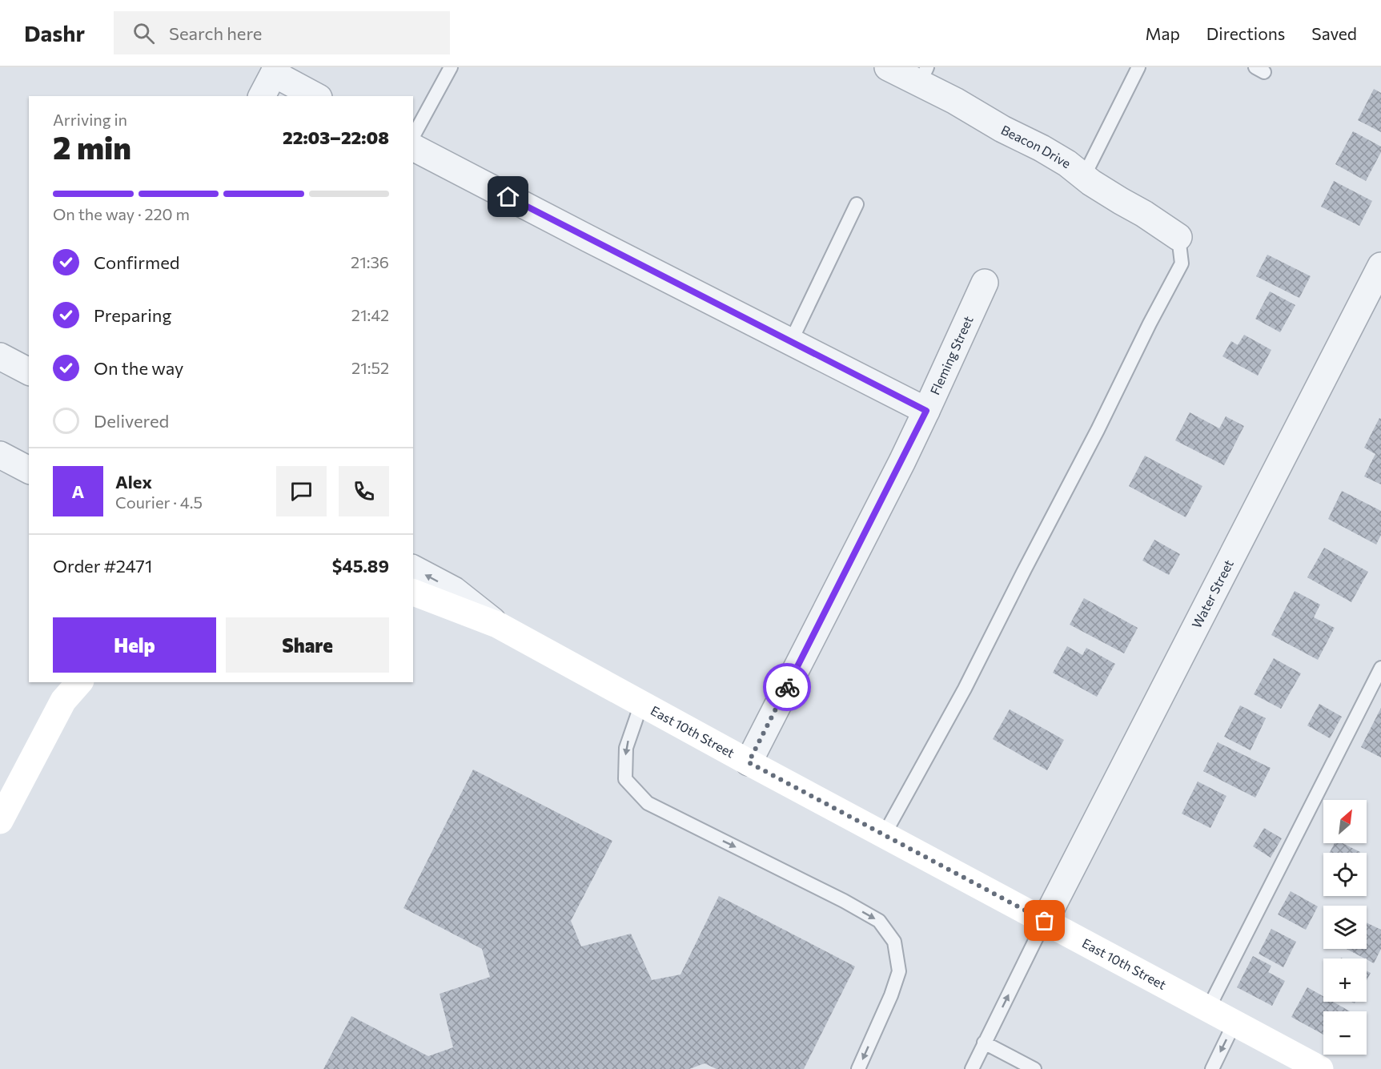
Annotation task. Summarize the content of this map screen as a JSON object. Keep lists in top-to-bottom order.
{
  "streets": {
    "main road": ["East 10th Street"],
    "street": ["Beacon Drive", "Fleming Street", "Water Street"]
  },
  "crossings": [
    ["Fleming Street", "East 10th Street"],
    ["Water Street", "East 10th Street"]
  ],
  "north": "top right",
  "page": {
    "header": "Dashr",
    "search": "Search here",
    "nav": ["Map", "Directions", "Saved"],
    "heading": ["2 min", "Arriving in", "22:03–22:08"],
    "panel": [
      "Alex",
      "Courier · 4.5",
      "Order #2471",
      "$45.89"
    ],
    "bar": "On the way · 220 m",
    "list": [
      ["Confirmed", "21:36"],
      ["Preparing", "21:42"],
      ["On the way", "21:52"],
      "Delivered"
    ],
    "round": "A",
    "buttons": ["Help", "Share"],
    "map_buttons": ["+", "−"]
  }
}
